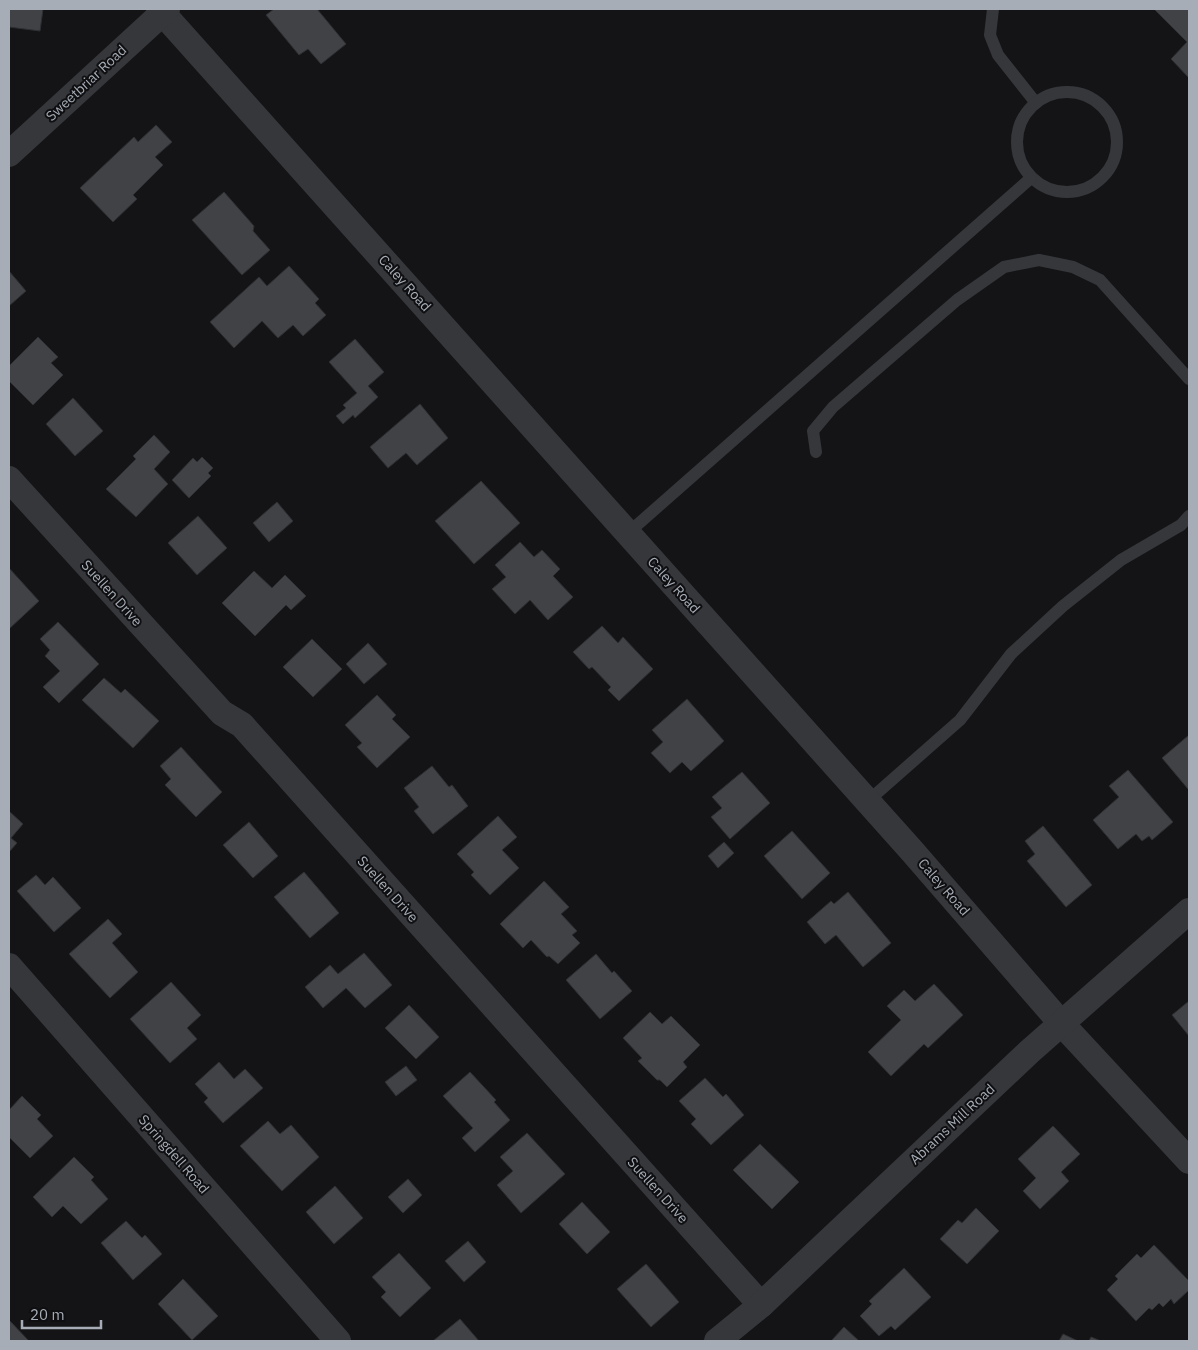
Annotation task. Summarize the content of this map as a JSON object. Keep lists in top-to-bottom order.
{
  "streets": {
    "street": [
      "Sweetbriar Road",
      "Caley Road",
      "Suellen Drive",
      "Abrams Mill Road",
      "Springdell Road"
    ]
  },
  "crossings": [
    ["Sweetbriar Road", "Caley Road"],
    ["Caley Road", "Abrams Mill Road"],
    ["Suellen Drive", "Abrams Mill Road"]
  ],
  "scale_bar": "20 m"
}
